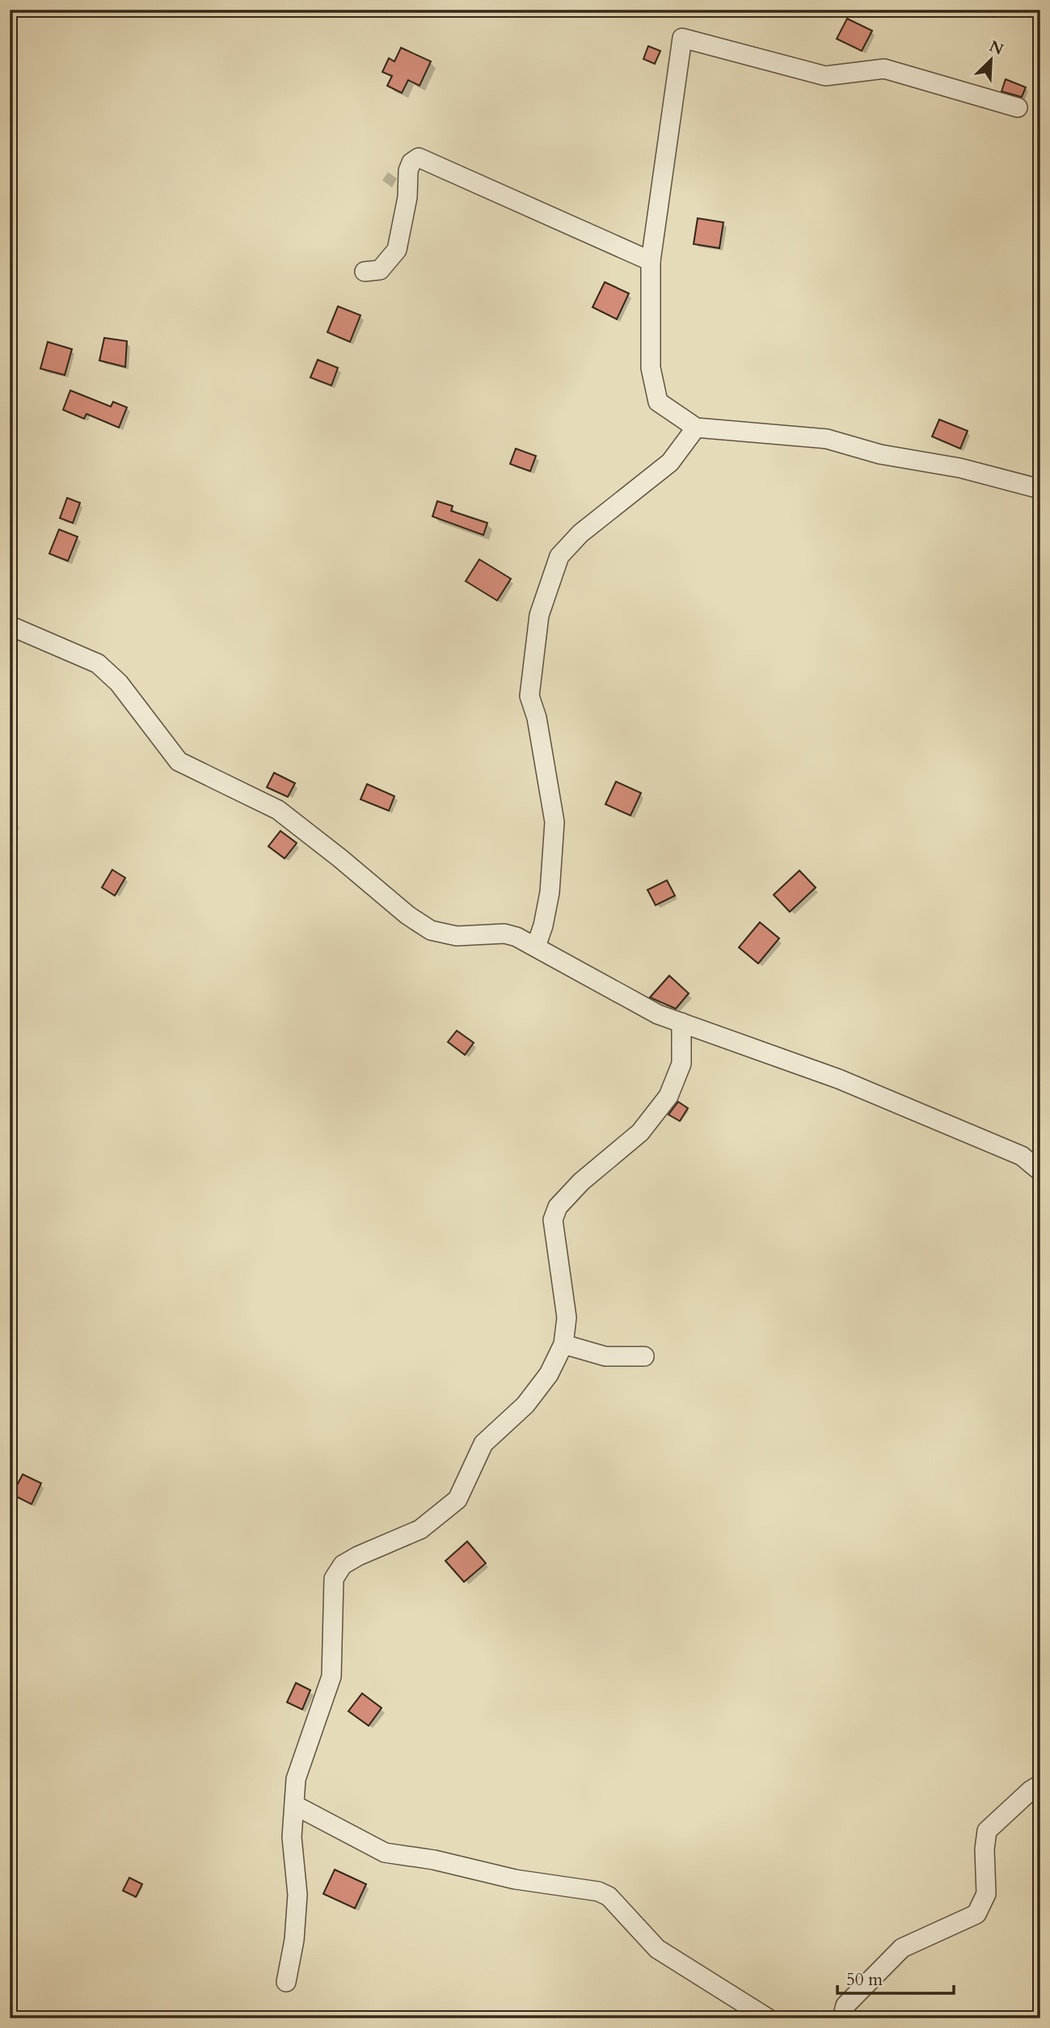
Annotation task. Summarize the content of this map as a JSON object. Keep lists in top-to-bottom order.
{
  "scale_bar": "50 m",
  "north": "top right"
}
